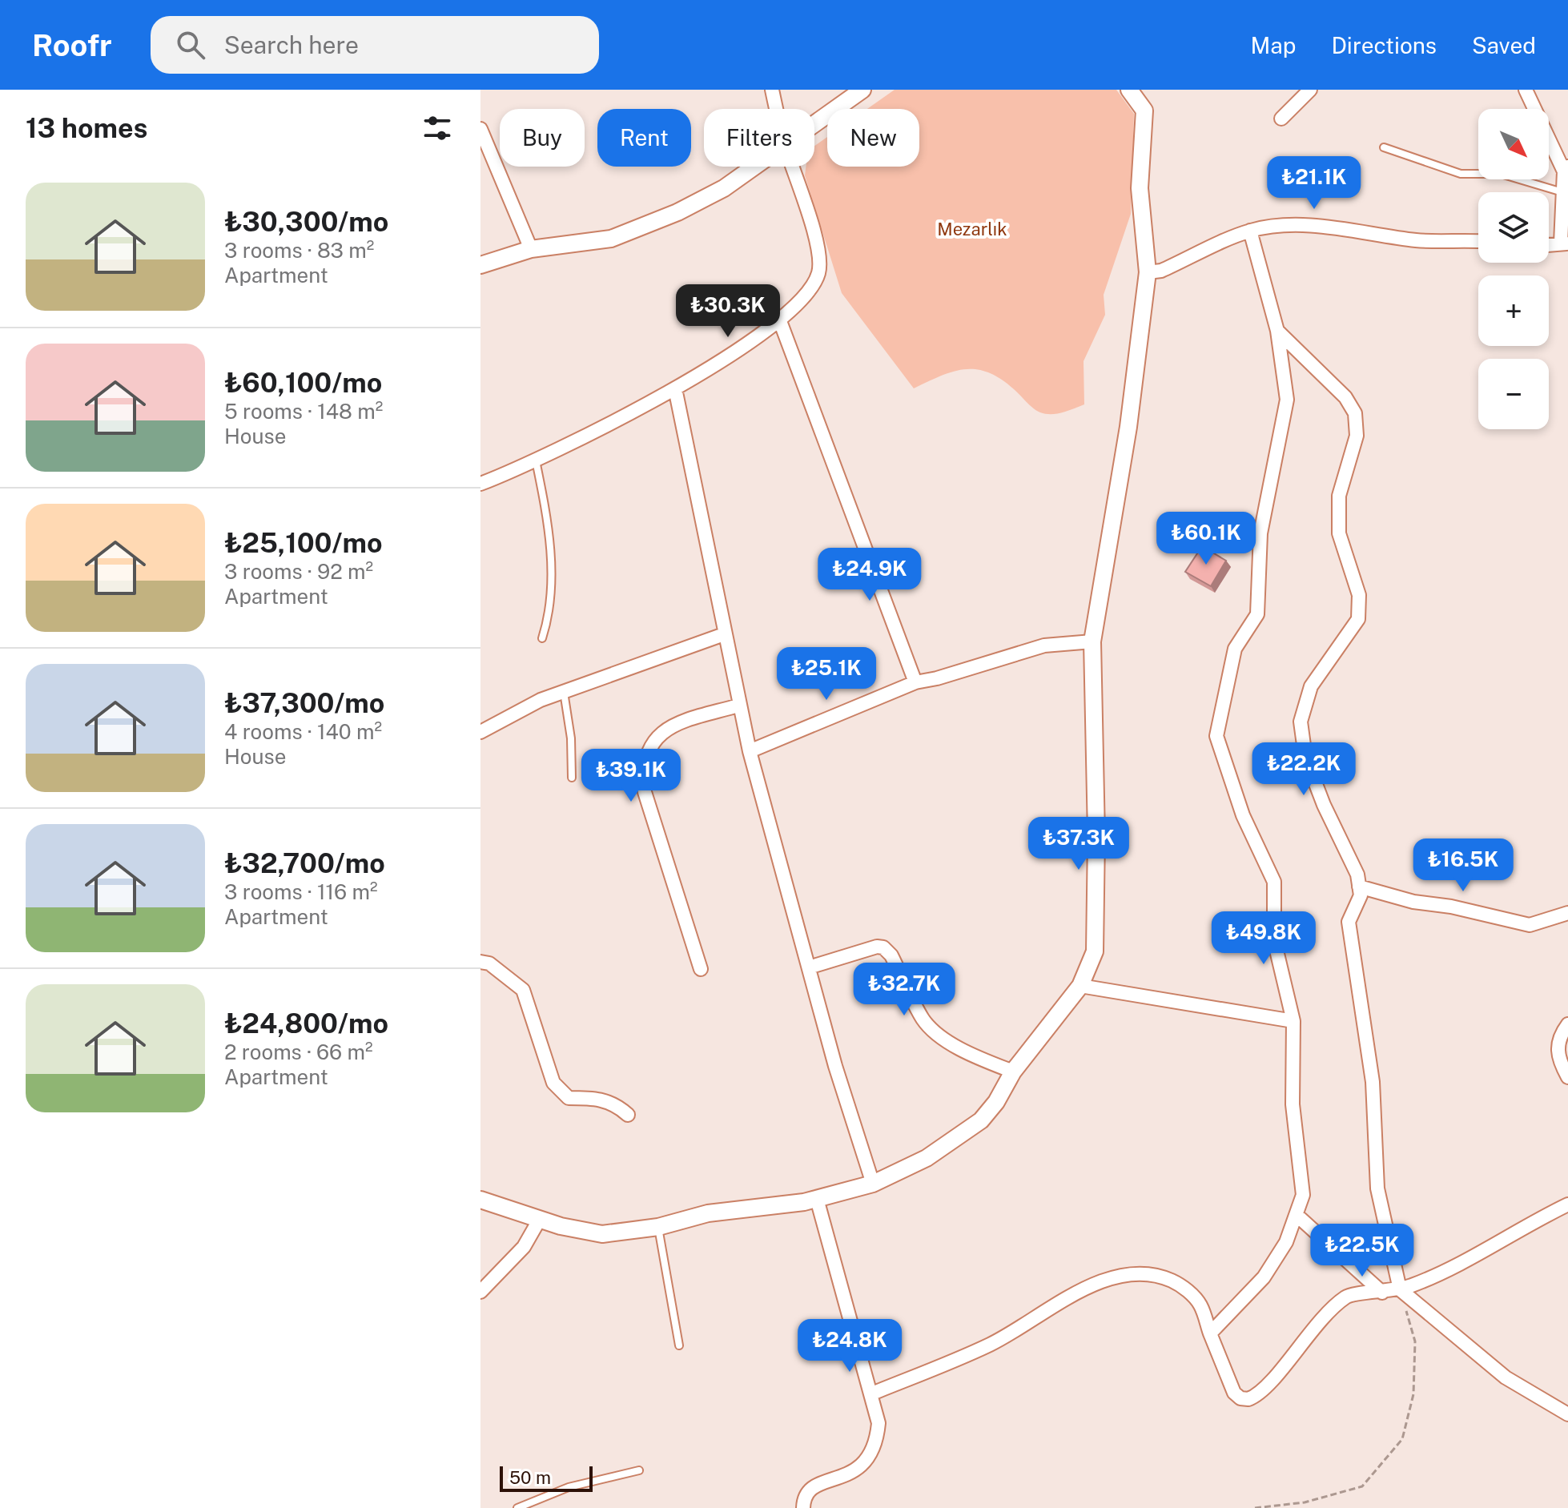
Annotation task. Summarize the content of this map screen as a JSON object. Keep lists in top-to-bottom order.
{
  "parks": ["Mezarlık"],
  "scale_bar": "50 m",
  "north": "bottom right",
  "page": {
    "header": "Roofr",
    "search": "Search here",
    "nav": ["Map", "Directions", "Saved"],
    "heading": "13 homes",
    "map_buttons": ["+", "−"],
    "chip": [
      "Buy",
      "Rent",
      "Filters",
      "New"
    ],
    "price": [
      "₺21.1K",
      "₺30.3K",
      "₺60.1K",
      "₺24.9K",
      "₺25.1K",
      "₺22.2K",
      "₺39.1K",
      "₺37.3K",
      "₺16.5K",
      "₺49.8K",
      "₺32.7K",
      "₺22.5K",
      "₺24.8K"
    ],
    "list": [
      {
        "name": "₺30,300/mo",
        "note": "3 rooms · 83 m² · Apartment"
      },
      {
        "name": "₺60,100/mo",
        "note": "5 rooms · 148 m² · House"
      },
      {
        "name": "₺25,100/mo",
        "note": "3 rooms · 92 m² · Apartment"
      },
      {
        "name": "₺37,300/mo",
        "note": "4 rooms · 140 m² · House"
      },
      {
        "name": "₺32,700/mo",
        "note": "3 rooms · 116 m² · Apartment"
      },
      {
        "name": "₺24,800/mo",
        "note": "2 rooms · 66 m² · Apartment"
      }
    ],
    "scale": "50 m"
  }
}
